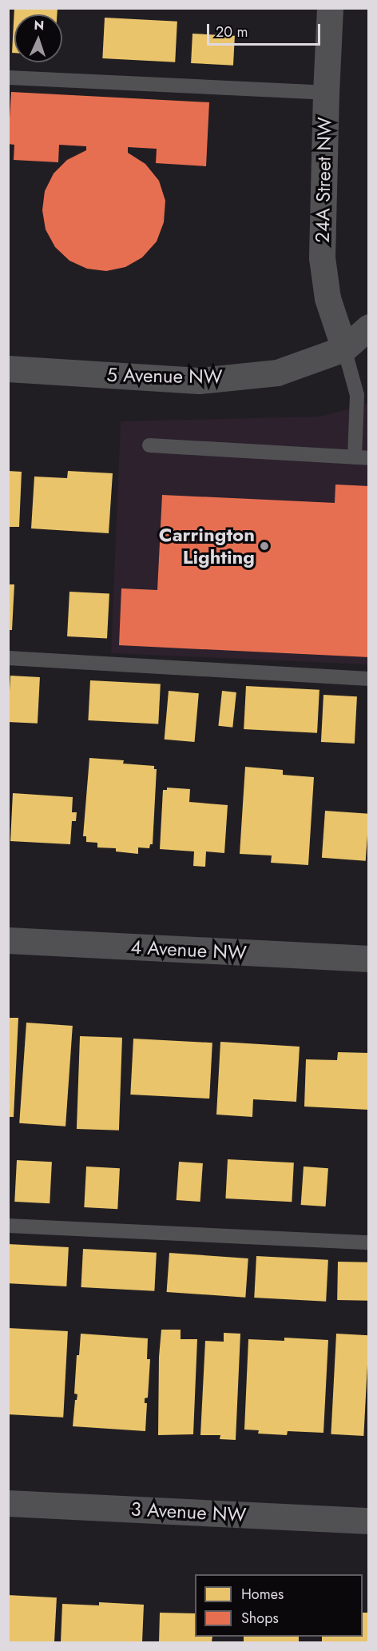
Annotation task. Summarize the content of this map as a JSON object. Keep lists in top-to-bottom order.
{
  "streets": {
    "street": [
      "24A Street NW",
      "5 Avenue NW",
      "4 Avenue NW",
      "3 Avenue NW"
    ]
  },
  "crossings": [
    ["24A Street NW", "5 Avenue NW"]
  ],
  "places": ["Carrington Lighting"],
  "legend": ["Homes", "Shops"],
  "scale_bar": "20 m",
  "north": "top"
}
